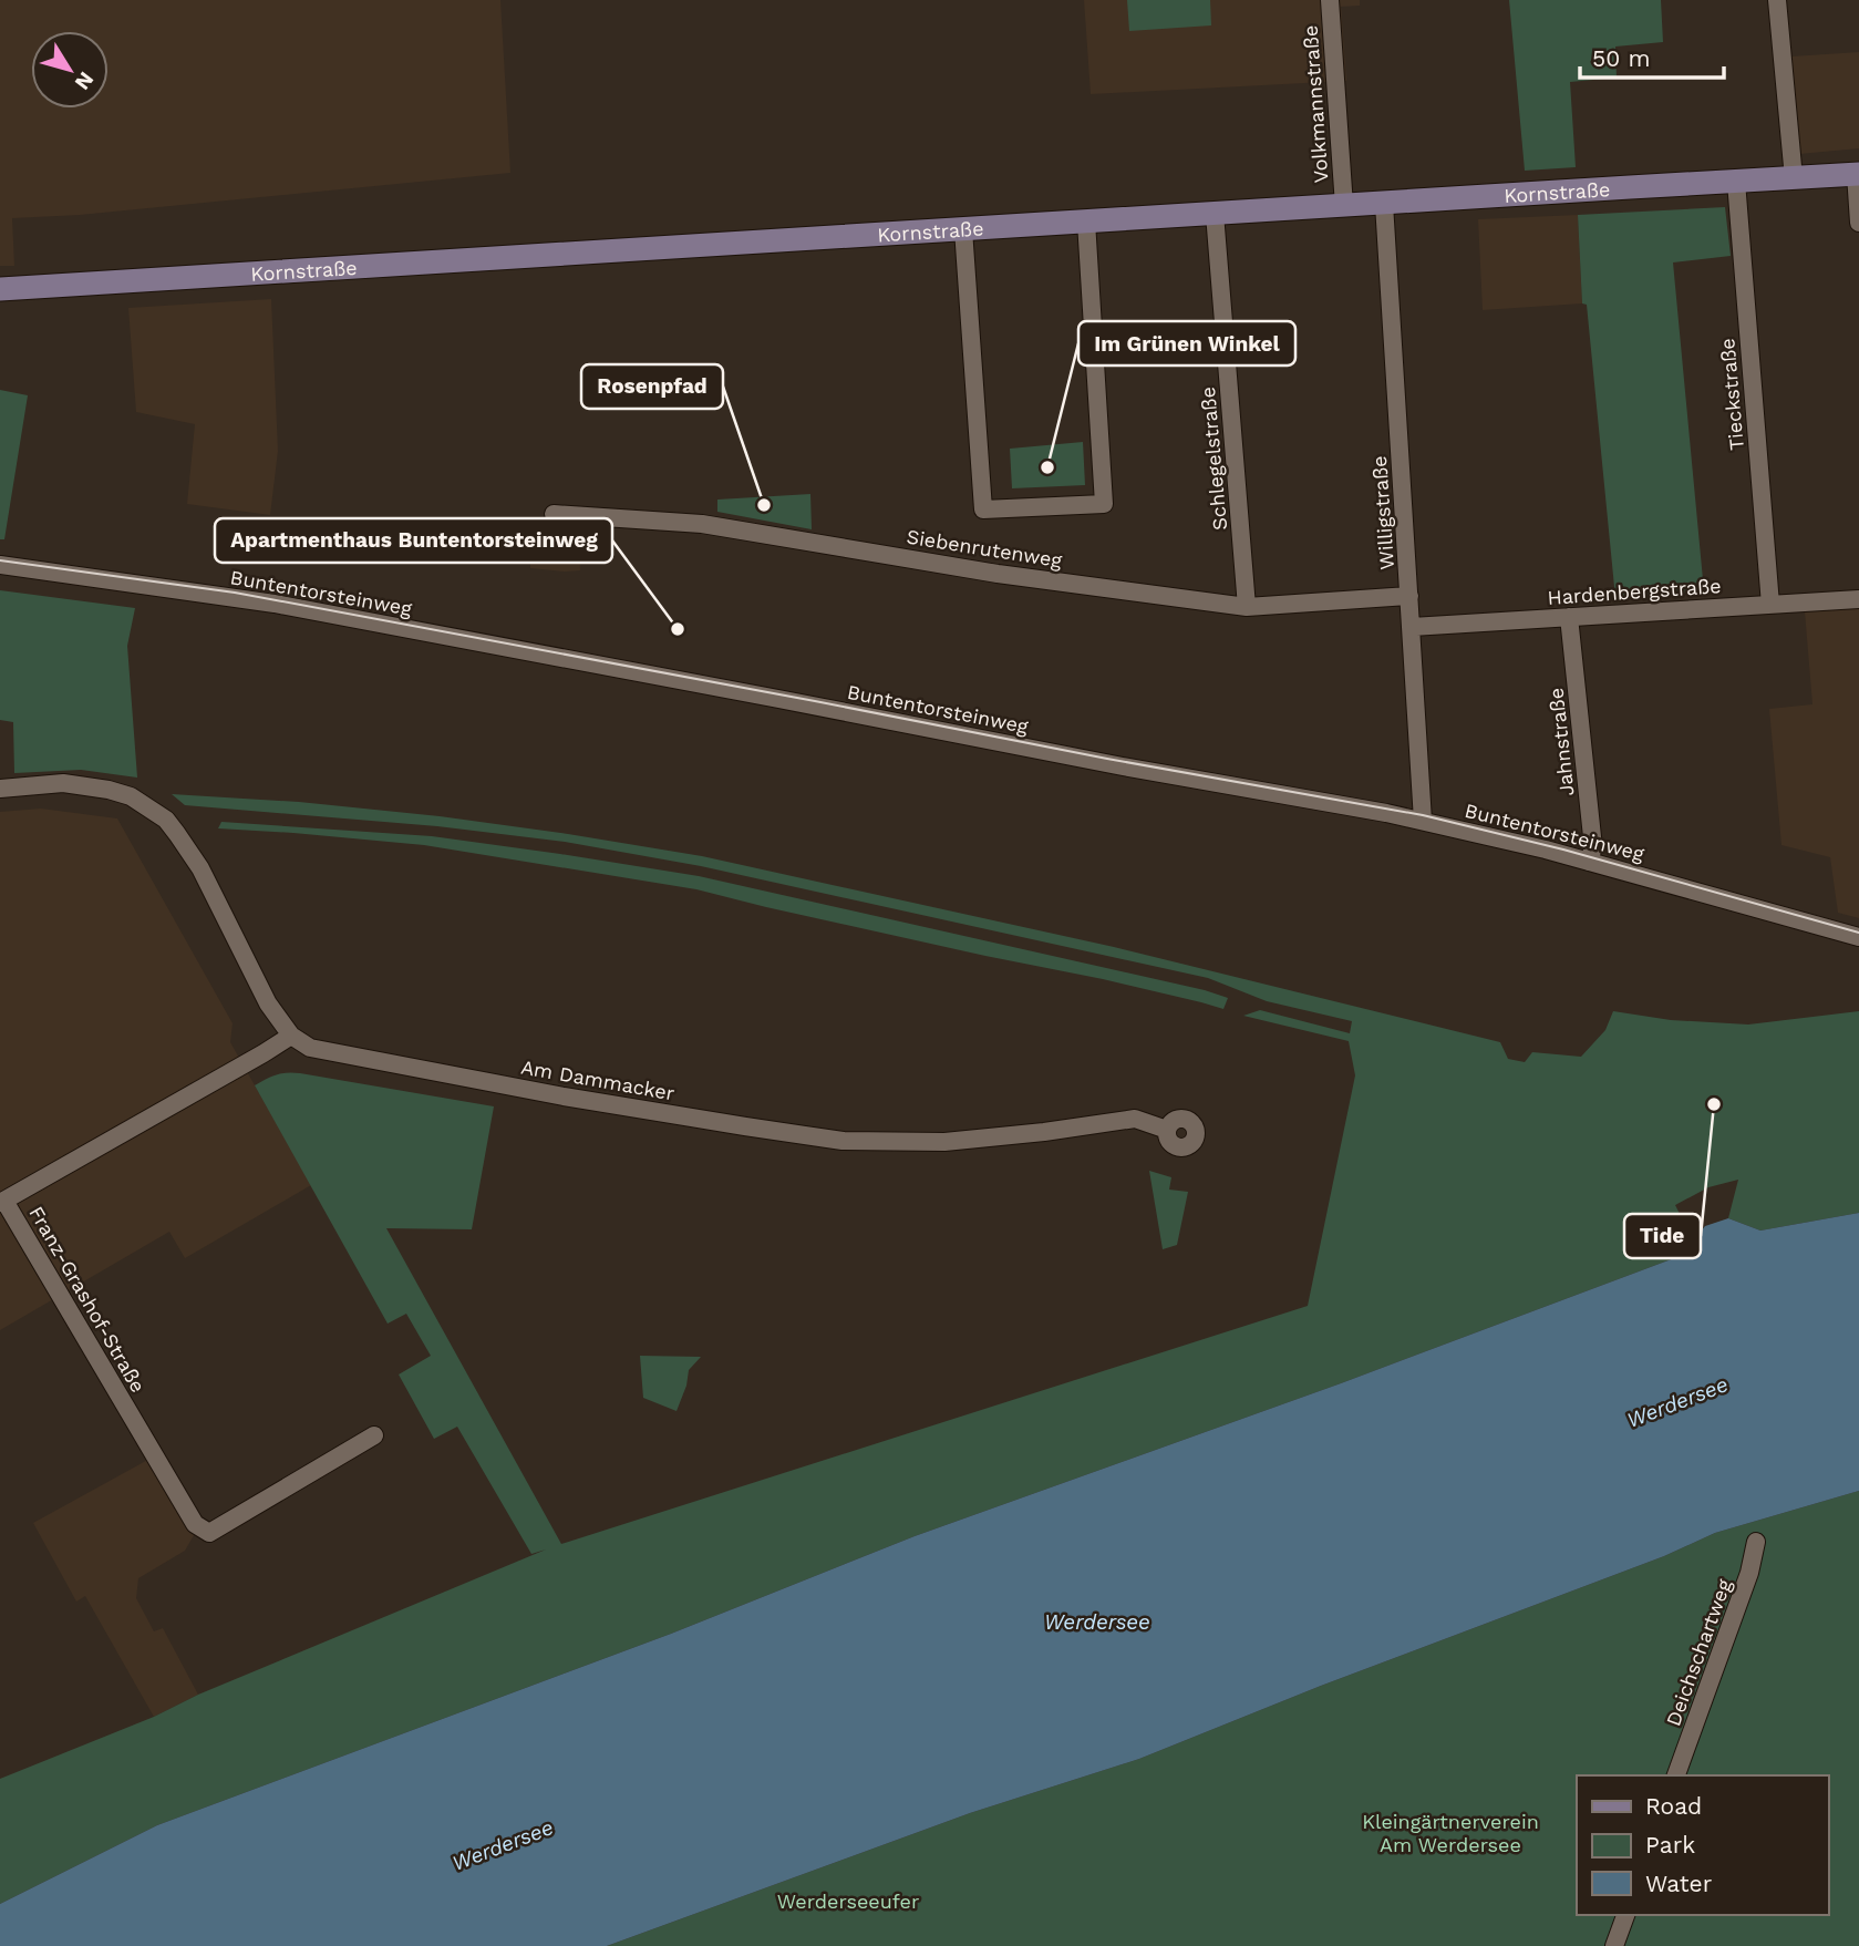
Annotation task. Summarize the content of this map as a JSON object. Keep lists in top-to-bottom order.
{
  "streets": {
    "street": [
      "Volkmannstraße",
      "Kornstraße",
      "Tieckstraße",
      "Schlegelstraße",
      "Willigstraße",
      "Siebenrutenweg",
      "Hardenbergstraße",
      "Buntentorsteinweg",
      "Jahnstraße",
      "Am Dammacker",
      "Franz-Grashof-Straße",
      "Deichschartweg"
    ]
  },
  "crossings": [
    ["Volkmannstraße", "Kornstraße"],
    ["Kornstraße", "Tieckstraße"],
    ["Kornstraße", "Schlegelstraße"],
    ["Kornstraße", "Willigstraße"],
    ["Tieckstraße", "Hardenbergstraße"],
    ["Schlegelstraße", "Siebenrutenweg"],
    ["Willigstraße", "Siebenrutenweg"],
    ["Willigstraße", "Hardenbergstraße"],
    ["Willigstraße", "Buntentorsteinweg"],
    ["Hardenbergstraße", "Jahnstraße"],
    ["Buntentorsteinweg", "Jahnstraße"],
    ["Am Dammacker", "Franz-Grashof-Straße"]
  ],
  "water": ["Werdersee"],
  "parks": ["Kleingärtnerverein Am Werdersee", "Werderseeufer"],
  "places": [
    "Im Grünen Winkel",
    "Rosenpfad",
    "Apartmenthaus Buntentorsteinweg",
    "Tide"
  ],
  "legend": ["Road", "Park", "Water"],
  "scale_bar": "50 m",
  "north": "bottom right"
}
